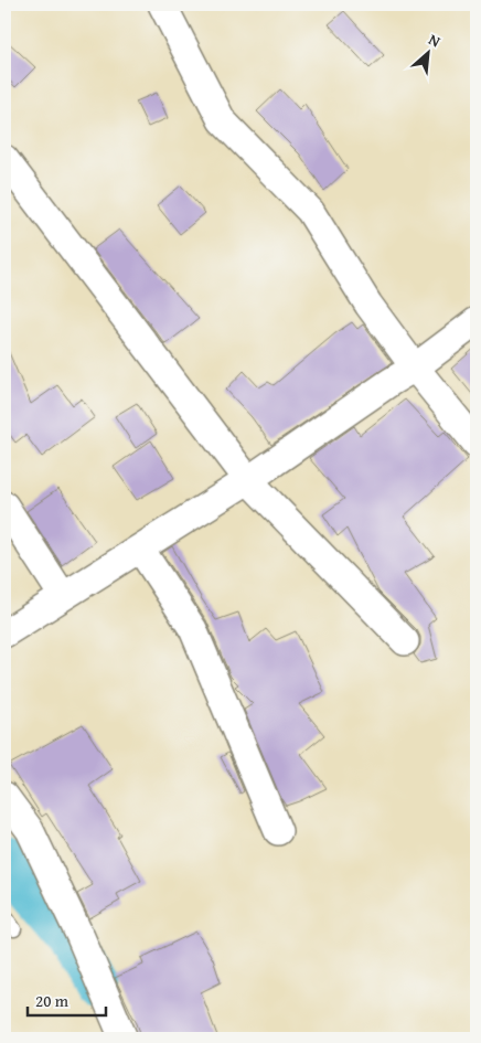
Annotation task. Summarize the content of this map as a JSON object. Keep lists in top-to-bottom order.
{
  "scale_bar": "20 m",
  "north": "top right"
}
